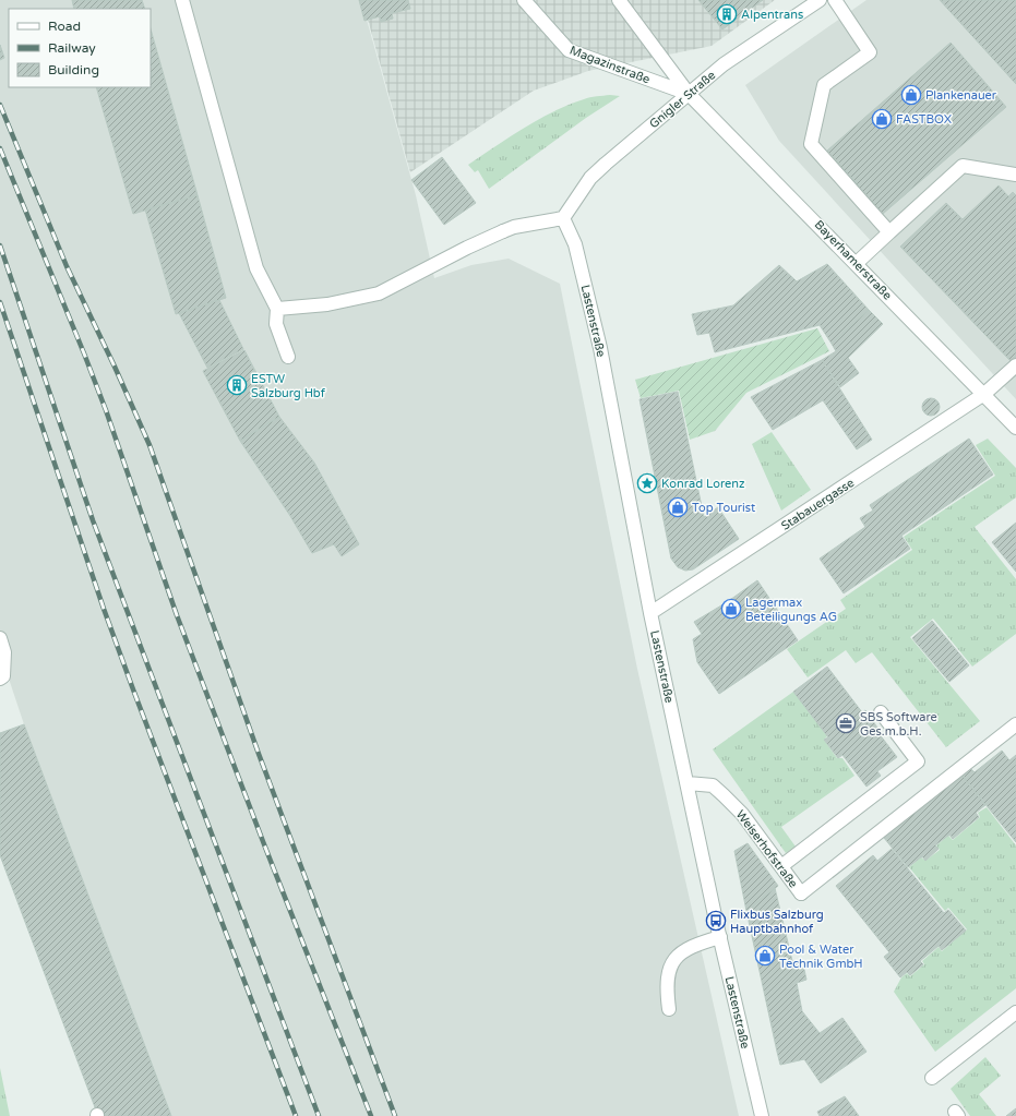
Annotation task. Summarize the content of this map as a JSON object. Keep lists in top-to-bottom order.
{
  "streets": {
    "street": [
      "Magazinstraße",
      "Gnigler Straße",
      "Bayerhamerstraße",
      "Lastenstraße",
      "Stabauergasse",
      "Weiserhofstraße"
    ]
  },
  "crossings": [
    ["Magazinstraße", "Gnigler Straße"],
    ["Magazinstraße", "Bayerhamerstraße"],
    ["Gnigler Straße", "Bayerhamerstraße"],
    ["Gnigler Straße", "Lastenstraße"],
    ["Bayerhamerstraße", "Stabauergasse"],
    ["Lastenstraße", "Stabauergasse"],
    ["Lastenstraße", "Weiserhofstraße"]
  ],
  "places": {
    "building": ["Alpentrans", "ESTW Salzburg Hbf"],
    "shop": [
      "Plankenauer",
      "FASTBOX",
      "Top Tourist",
      "Lagermax Beteiligungs AG",
      "Pool & Water Technik GmbH"
    ],
    "place": ["Konrad Lorenz"],
    "office": ["SBS Software Ges.m.b.H."],
    "bus stop": ["Flixbus Salzburg Hauptbahnhof"]
  },
  "legend": ["Road", "Railway", "Building"]
}
